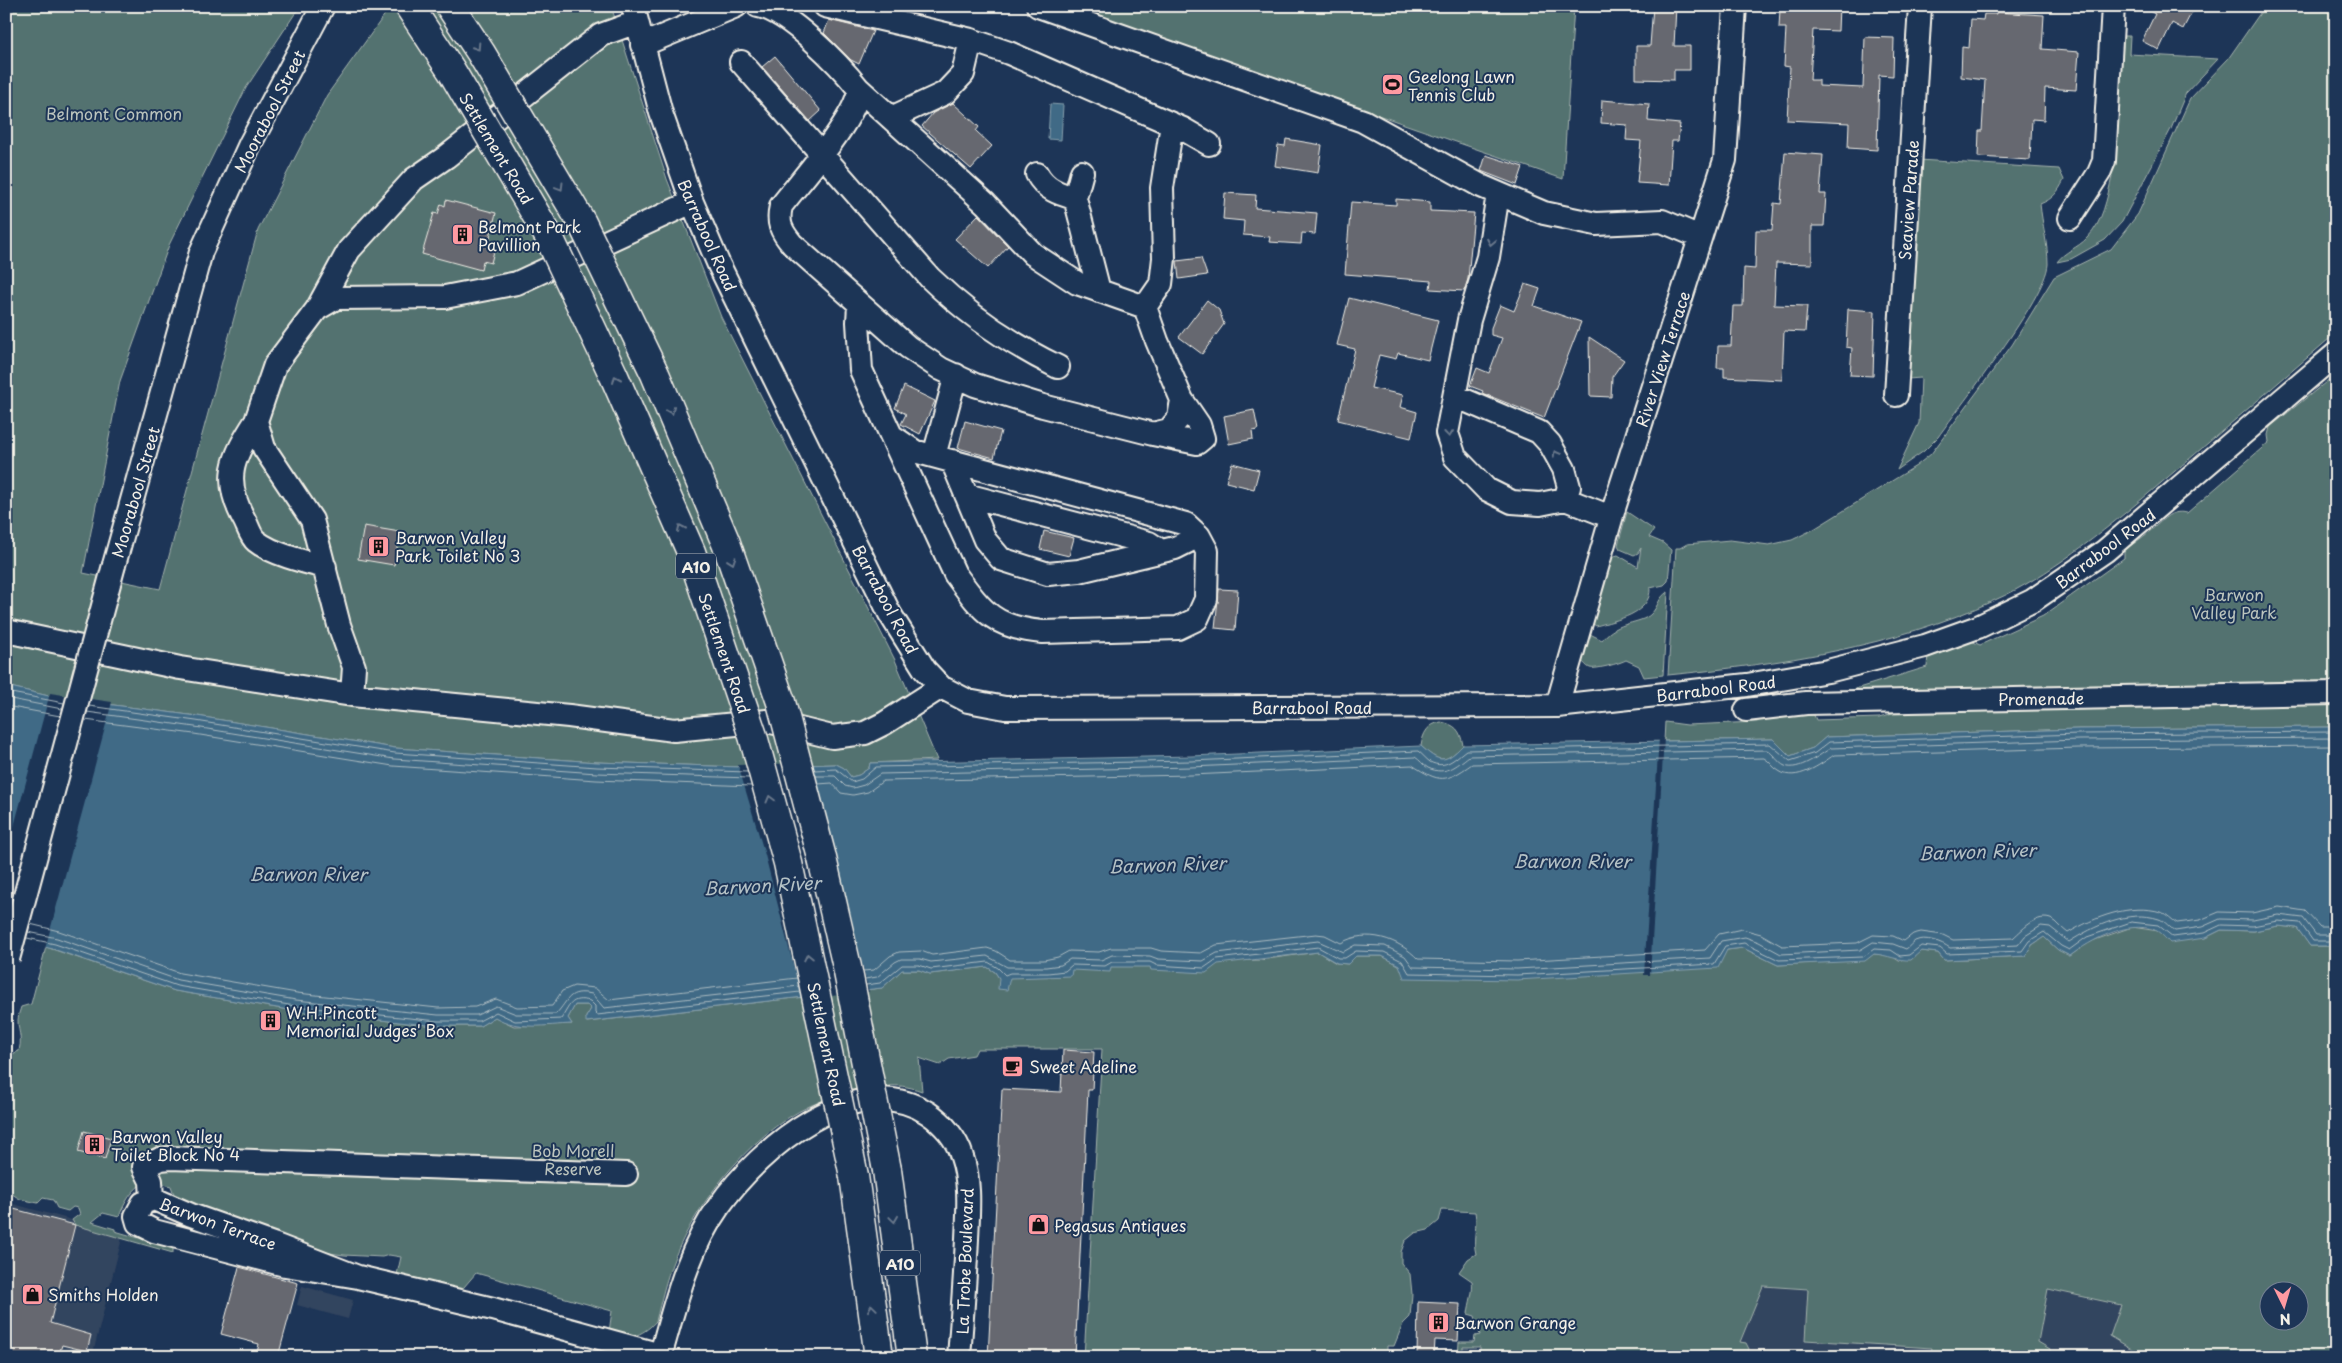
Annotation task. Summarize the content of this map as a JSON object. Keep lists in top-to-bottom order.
{
  "streets": {
    "highway": ["Settlement Road", "A10"],
    "street": [
      "Moorabool Street",
      "Seaview Parade",
      "Barrabool Road",
      "River View Terrace",
      "Promenade",
      "Barwon Terrace",
      "La Trobe Boulevard"
    ]
  },
  "crossings": [
    ["Barrabool Road", "River View Terrace"],
    ["Barwon Terrace", "La Trobe Boulevard"]
  ],
  "water": ["Barwon River"],
  "parks": ["Belmont Common", "Barwon Valley Park", "Bob Morell Reserve"],
  "places": {
    "sports": ["Geelong Lawn Tennis Club"],
    "building": [
      "Belmont Park Pavillion",
      "Barwon Valley Park Toilet No 3",
      "W.H.Pincott Memorial Judges' Box",
      "Barwon Valley Toilet Block No 4",
      "Barwon Grange"
    ],
    "cafe": ["Sweet Adeline"],
    "shop": ["Pegasus Antiques", "Smiths Holden"]
  },
  "north": "bottom"
}
